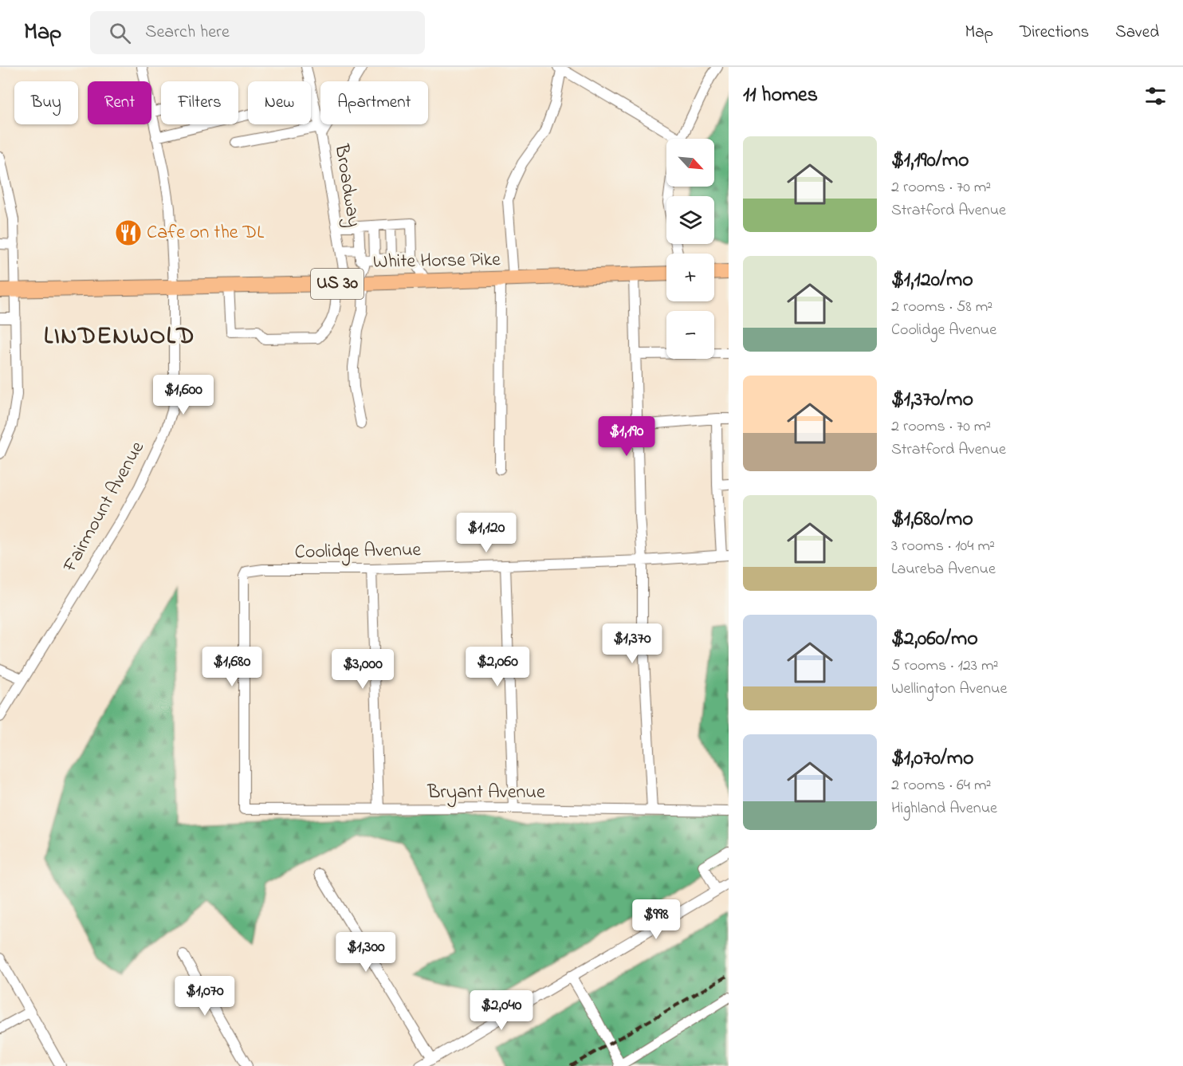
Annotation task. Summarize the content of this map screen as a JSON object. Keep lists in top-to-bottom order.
{
  "streets": {
    "highway": ["White Horse Pike", "US 30"],
    "street": [
      "Broadway",
      "Fairmount Avenue",
      "Coolidge Avenue",
      "Bryant Avenue"
    ]
  },
  "crossings": [
    ["Broadway", "White Horse Pike"],
    ["White Horse Pike", "Fairmount Avenue"],
    ["Coolidge Avenue", "Bryant Avenue"]
  ],
  "districts": ["LINDENWOLD"],
  "places": {
    "restaurant": ["Cafe on the DL"]
  },
  "north": "bottom right",
  "page": {
    "header": "Map",
    "search": "Search here",
    "nav": ["Map", "Directions", "Saved"],
    "heading": "11 homes",
    "chip": [
      "Buy",
      "Rent",
      "Filters",
      "New",
      "Apartment"
    ],
    "list": [
      {
        "name": "$1,190/mo",
        "note": "2 rooms · 70 m² · Stratford Avenue"
      },
      {
        "name": "$1,120/mo",
        "note": "2 rooms · 58 m² · Coolidge Avenue"
      },
      {
        "name": "$1,370/mo",
        "note": "2 rooms · 70 m² · Stratford Avenue"
      },
      {
        "name": "$1,680/mo",
        "note": "3 rooms · 104 m² · Laureba Avenue"
      },
      {
        "name": "$2,060/mo",
        "note": "5 rooms · 123 m² · Wellington Avenue"
      },
      {
        "name": "$1,070/mo",
        "note": "2 rooms · 64 m² · Highland Avenue"
      }
    ],
    "map_buttons": ["+", "−"],
    "price": [
      "$1,600",
      "$1,190",
      "$1,120",
      "$1,370",
      "$1,680",
      "$2,060",
      "$3,000",
      "$998",
      "$1,300",
      "$1,070",
      "$2,040"
    ]
  }
}
